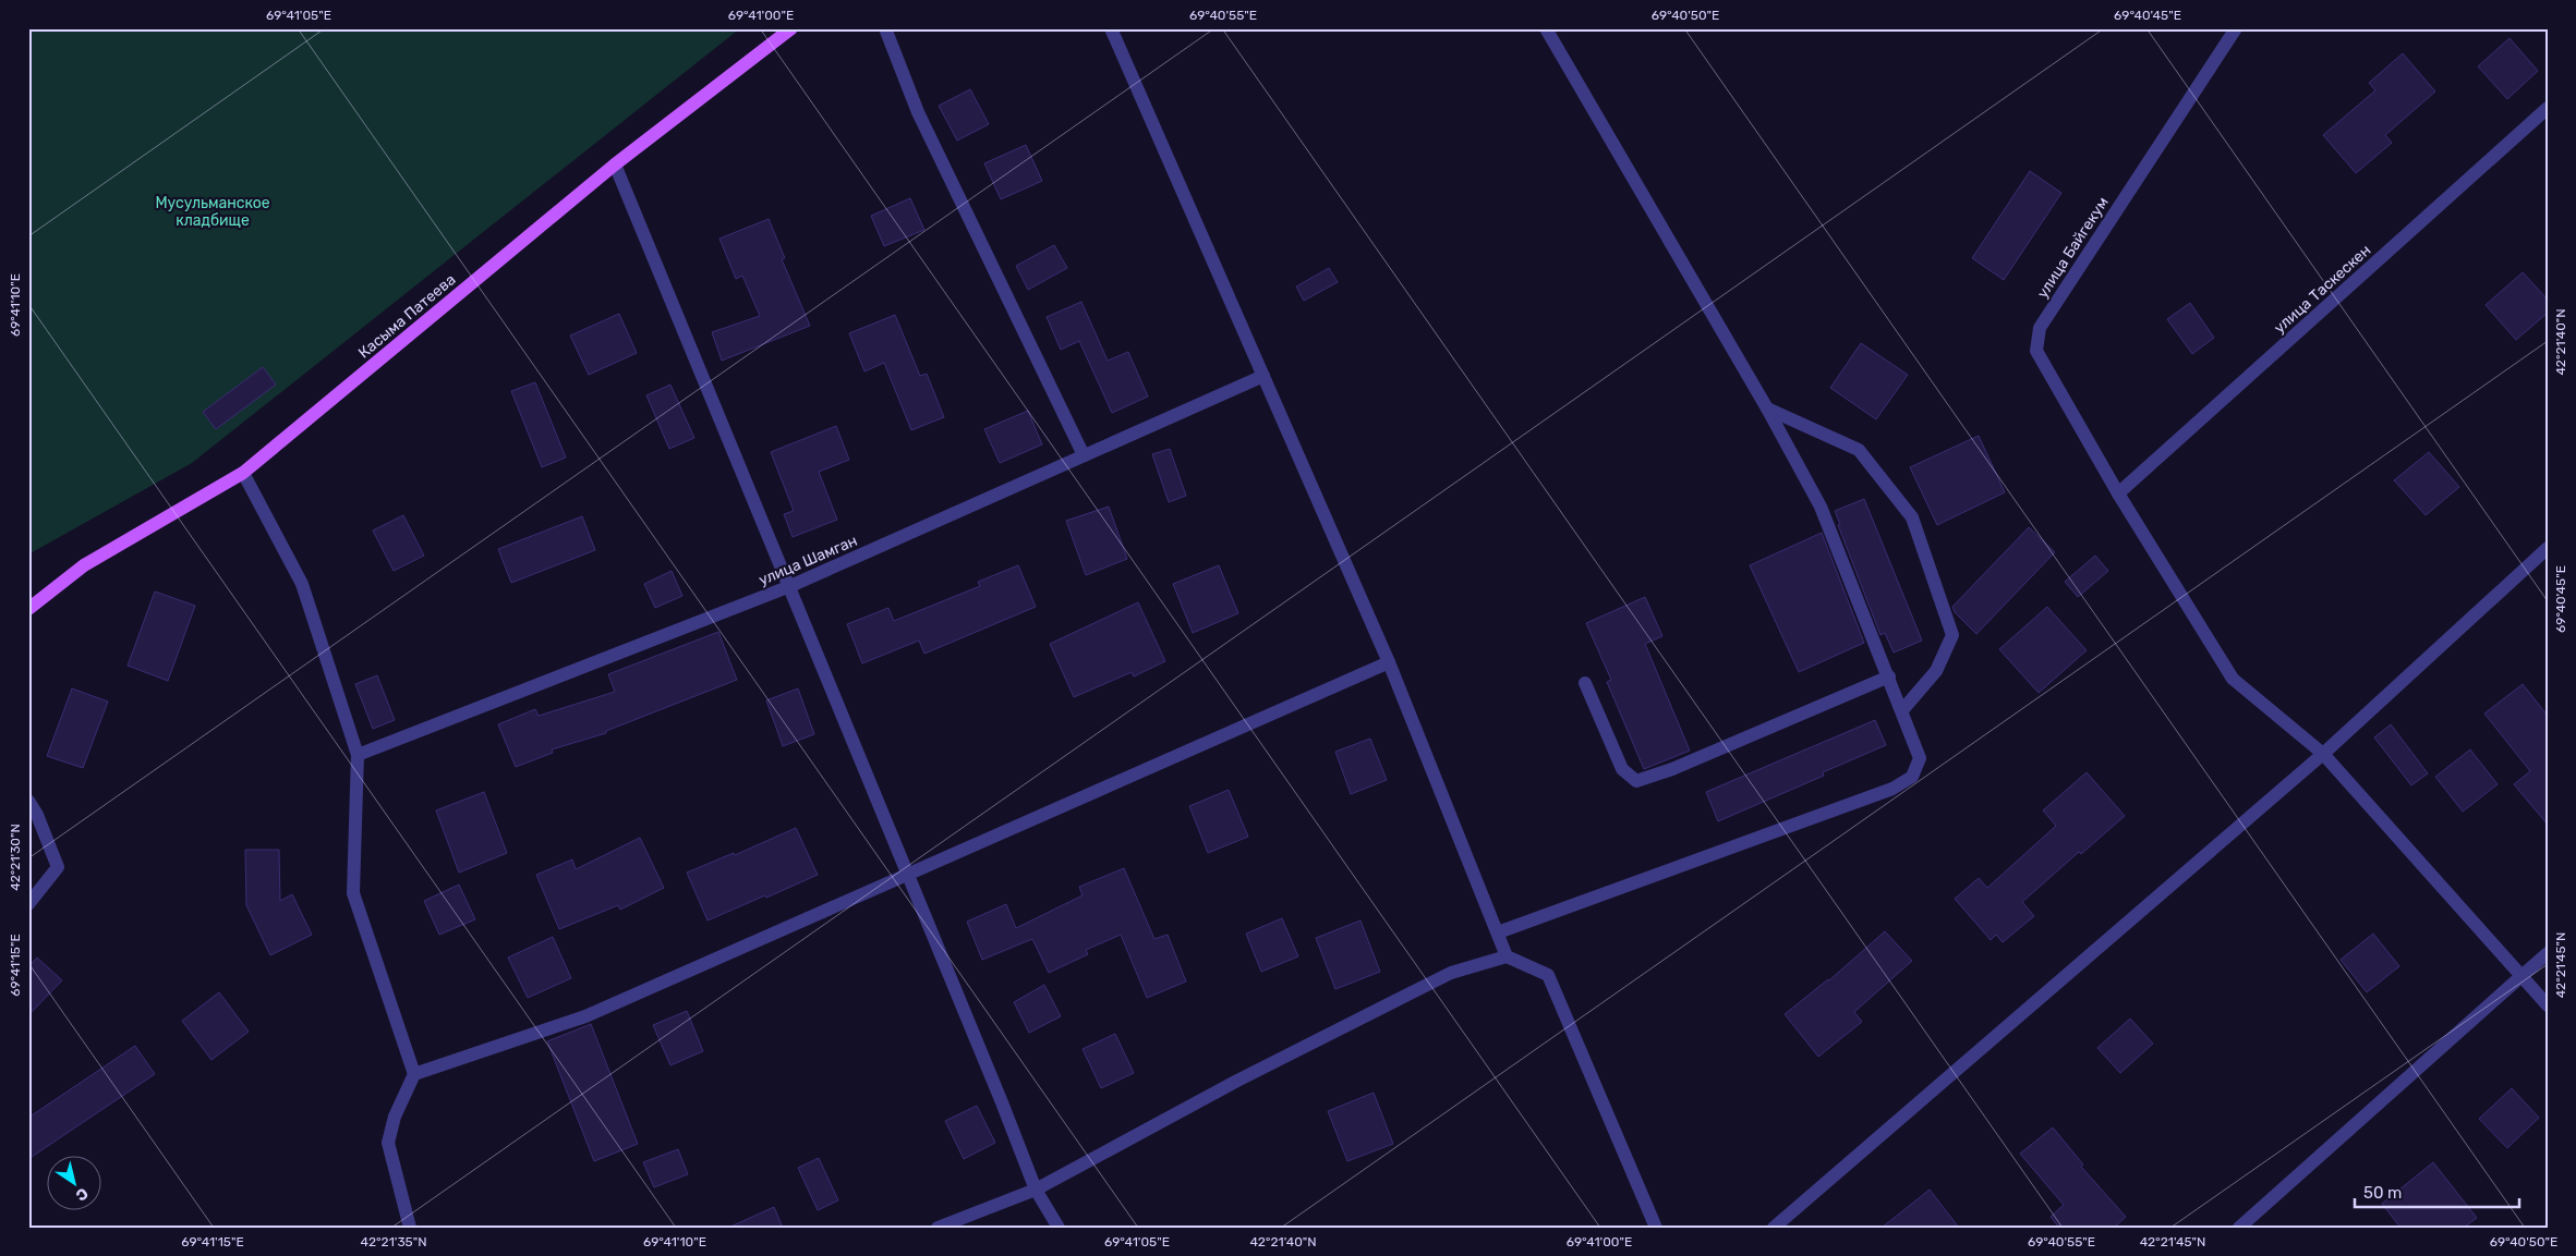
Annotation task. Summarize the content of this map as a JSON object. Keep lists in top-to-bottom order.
{
  "streets": {
    "main road": ["Касыма Патеева"],
    "street": ["улица Байгекум", "улица Таскескен", "улица Шамган"]
  },
  "crossings": [
    ["улица Байгекум", "улица Таскескен"]
  ],
  "parks": ["Мусульманское кладбище"],
  "scale_bar": "50 m",
  "north": "bottom right",
  "coordinates": [
    "69°41'05\"E",
    "69°41'00\"E",
    "69°40'55\"E",
    "69°40'50\"E",
    "69°40'45\"E",
    "69°41'10\"E",
    "42°21'40\"N",
    "42°21'30\"N",
    "42°21'45\"N",
    "69°41'15\"E",
    "42°21'35\"N"
  ]
}
